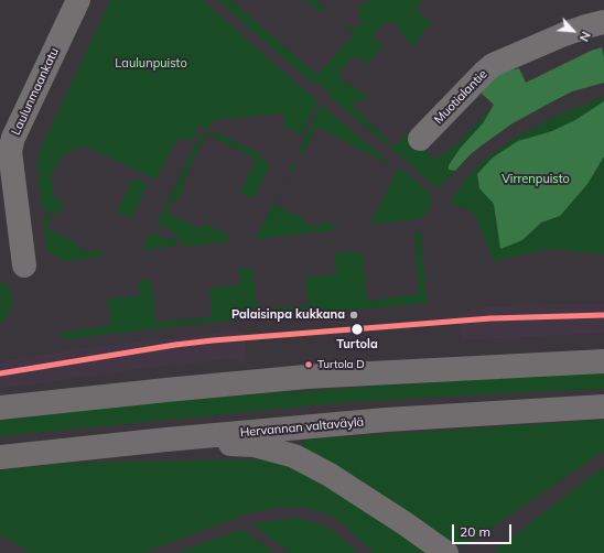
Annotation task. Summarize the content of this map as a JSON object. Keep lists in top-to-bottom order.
{
  "streets": {
    "highway": ["Hervannan valtaväylä"],
    "street": ["Laulunmaankatu", "Muotialantie"]
  },
  "parks": ["Laulunpuisto", "Virrenpuisto"],
  "places": ["Palaisinpa kukkana", "Turtola", "Turtola D"],
  "scale_bar": "20 m",
  "north": "bottom right"
}
